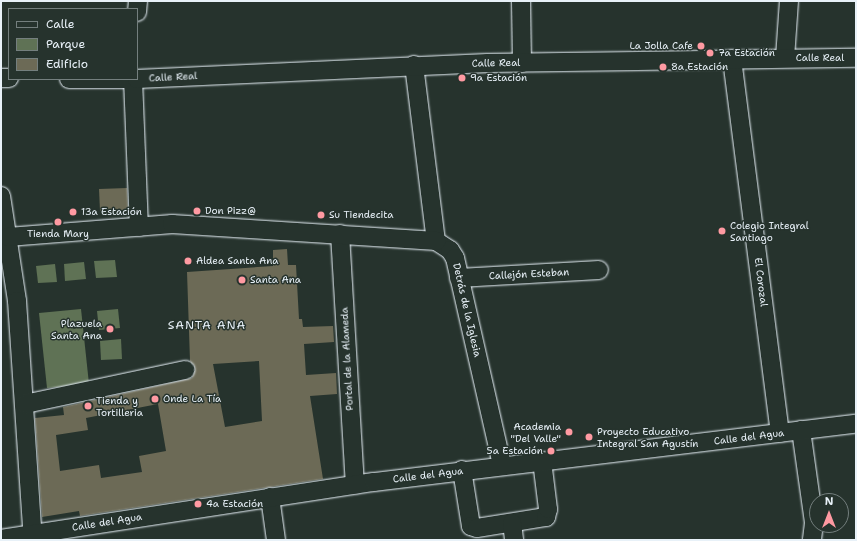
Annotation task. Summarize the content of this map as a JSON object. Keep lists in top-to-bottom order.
{
  "streets": {
    "street": [
      "Calle Real",
      "Callejón Esteban",
      "El Corozal",
      "Detrás de la Iglesia",
      "Portal de la Alameda",
      "Calle del Agua"
    ]
  },
  "crossings": [
    ["Calle Real", "El Corozal"],
    ["Callejón Esteban", "Detrás de la Iglesia"],
    ["El Corozal", "Calle del Agua"],
    ["Detrás de la Iglesia", "Calle del Agua"],
    ["Portal de la Alameda", "Calle del Agua"]
  ],
  "districts": ["SANTA ANA"],
  "places": [
    "La Jolla Cafe",
    "7a Estación",
    "8a Estación",
    "9a Estación",
    "Don Pizz@",
    "13a Estación",
    "Su Tiendecita",
    "Tienda Mary",
    "Colegio Integral Santiago",
    "Aldea Santa Ana",
    "Santa Ana",
    "Plazuela Santa Ana",
    "Onde La Tía",
    "Tienda y Tortilleria",
    "Academia \"Del Valle\"",
    "Proyecto Educativo Integral San Agustín",
    "5a Estación",
    "4a Estación"
  ],
  "legend": ["Calle", "Parque", "Edificio"],
  "north": "top"
}
